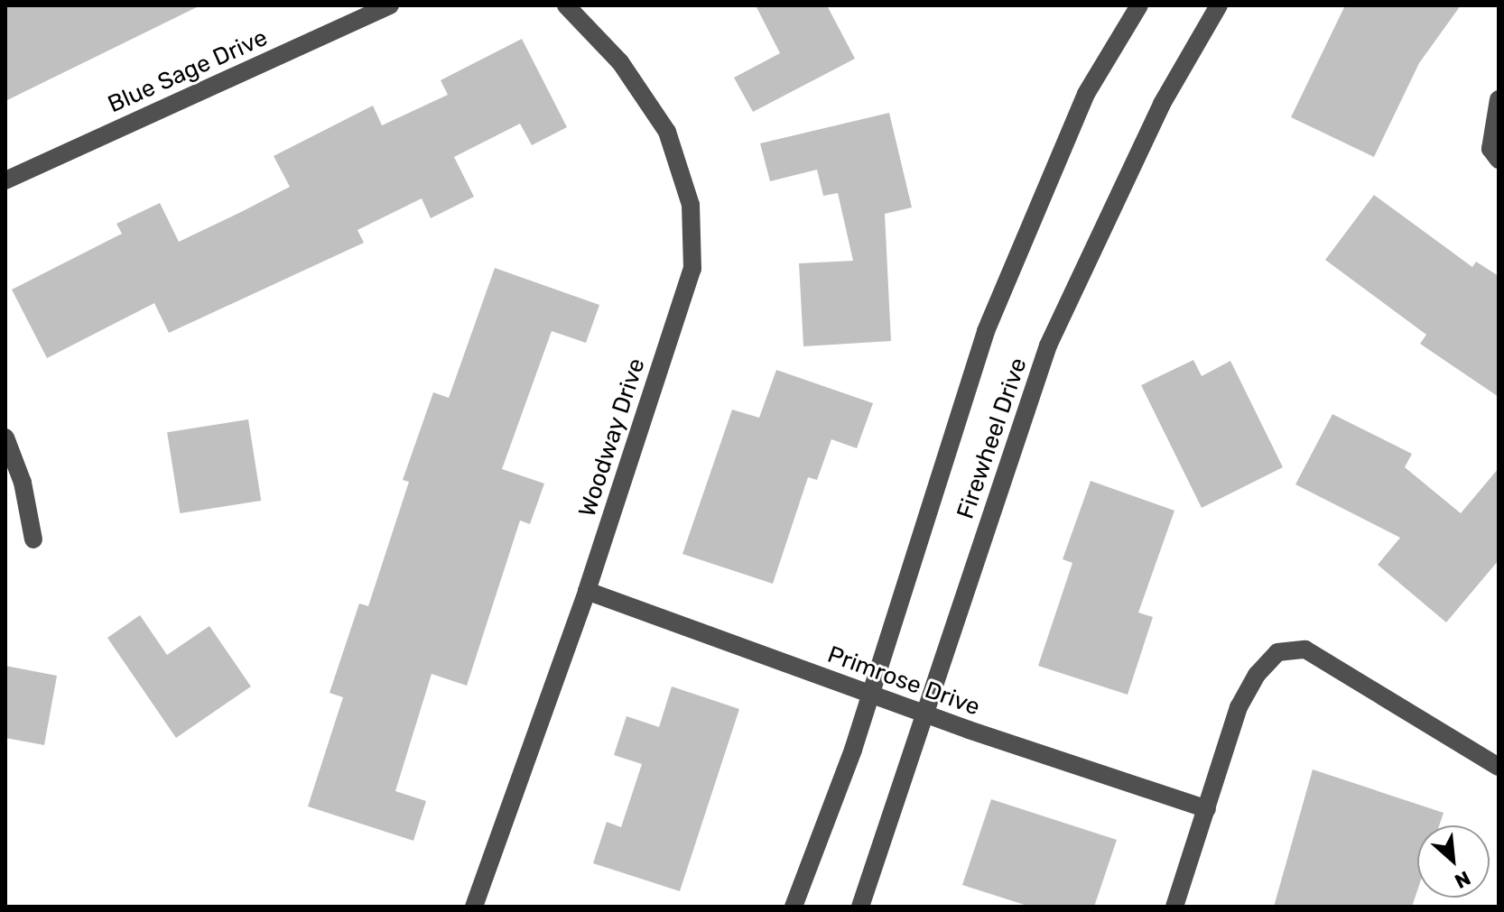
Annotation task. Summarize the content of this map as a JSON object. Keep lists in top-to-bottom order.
{
  "streets": {
    "street": [
      "Blue Sage Drive",
      "Woodway Drive",
      "Firewheel Drive",
      "Primrose Drive"
    ]
  },
  "crossings": [
    ["Woodway Drive", "Primrose Drive"],
    ["Firewheel Drive", "Primrose Drive"]
  ],
  "north": "bottom right"
}
